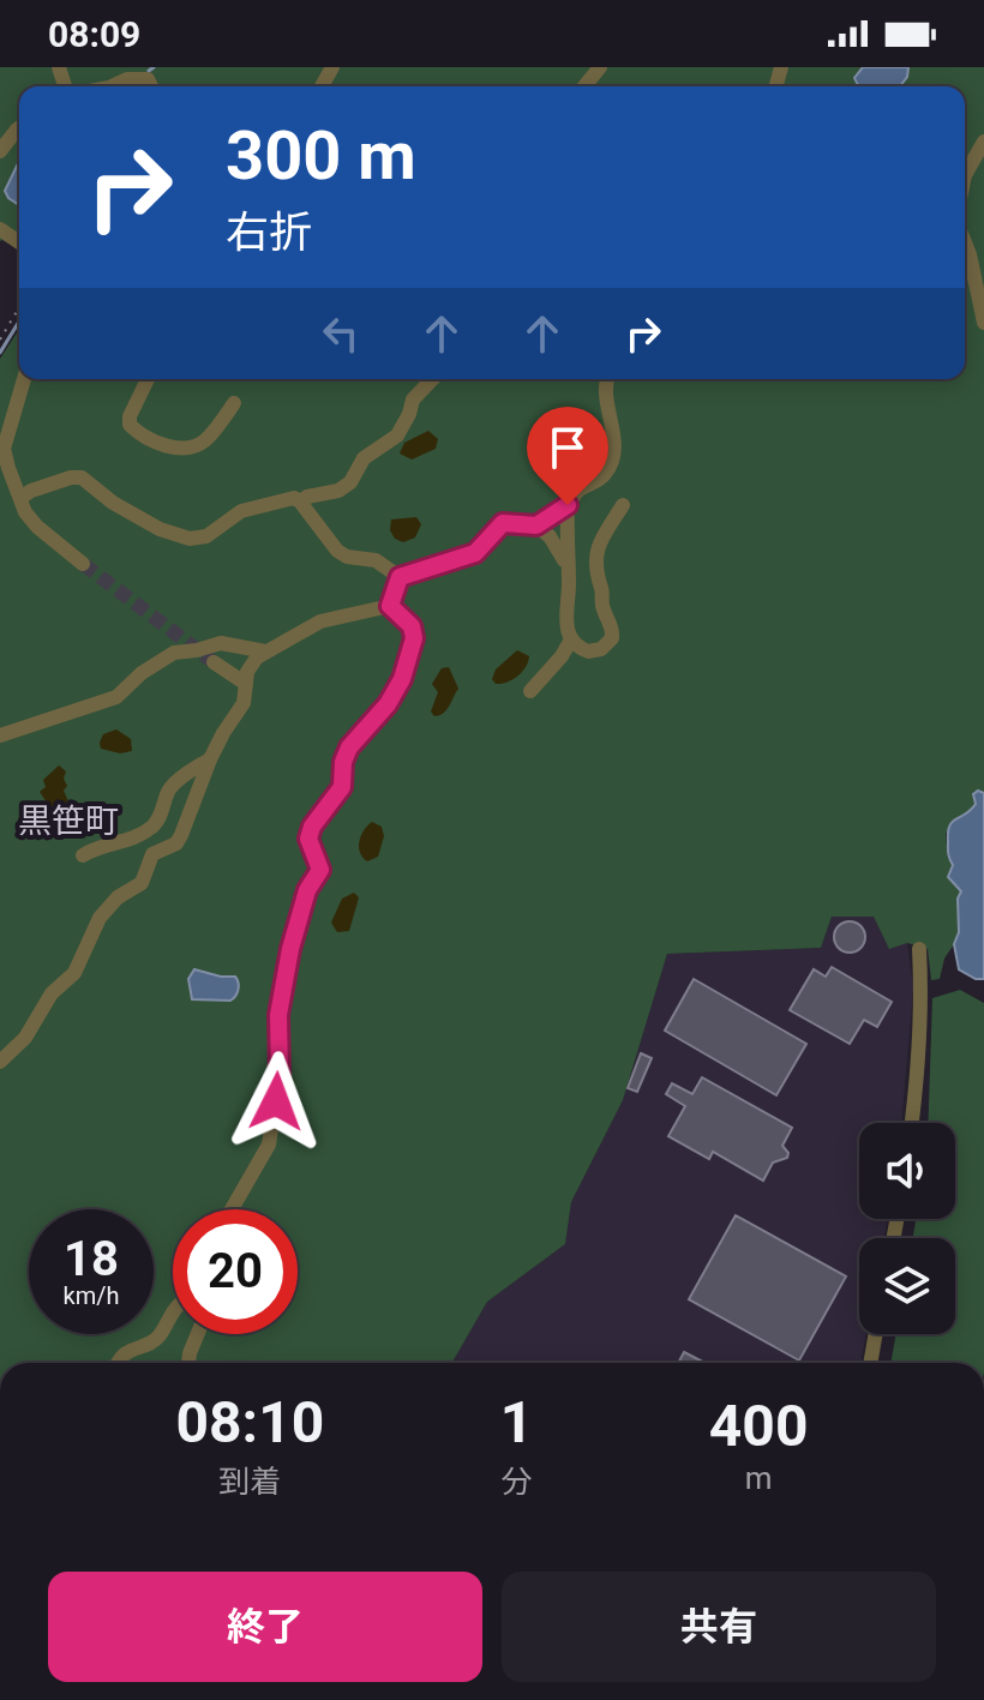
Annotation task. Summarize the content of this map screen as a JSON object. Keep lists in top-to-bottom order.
{
  "districts": ["黒笹町"],
  "page": {
    "status": "08:09",
    "turn": ["300 m", "右折"],
    "speed": "18 km/h",
    "limit": "20",
    "eta": [
      "08:10",
      "到着",
      "1",
      "分",
      "400",
      "m"
    ],
    "buttons": ["終了", "共有"]
  }
}
